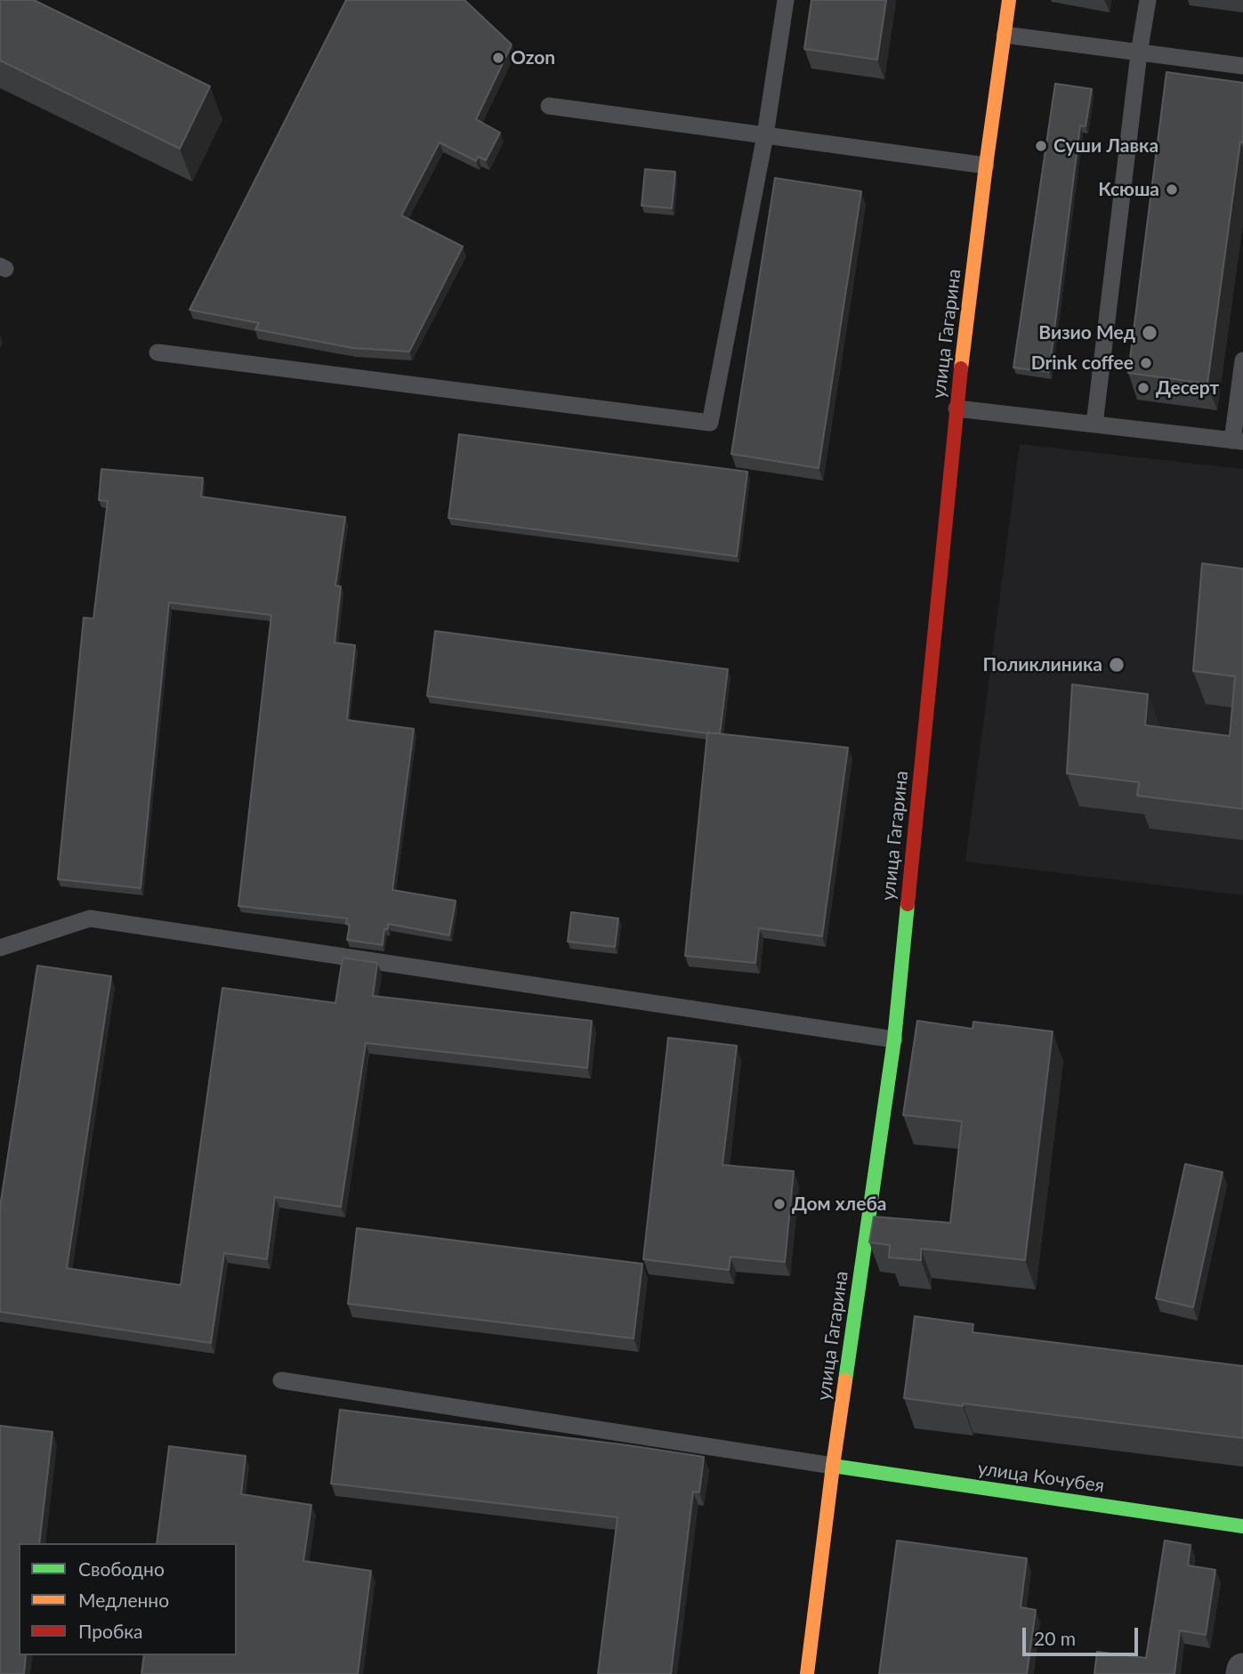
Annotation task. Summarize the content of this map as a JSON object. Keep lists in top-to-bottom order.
{
  "streets": {
    "street": ["улица Гагарина", "улица Кочубея"]
  },
  "crossings": [
    ["улица Гагарина", "улица Кочубея"]
  ],
  "places": [
    "Ozon",
    "Суши Лавка",
    "Ксюша",
    "Визио Мед",
    "Drink coffee",
    "Десерт",
    "Поликлиника",
    "Дом хлеба"
  ],
  "legend": ["Свободно", "Медленно", "Пробка"],
  "scale_bar": "20 m"
}
